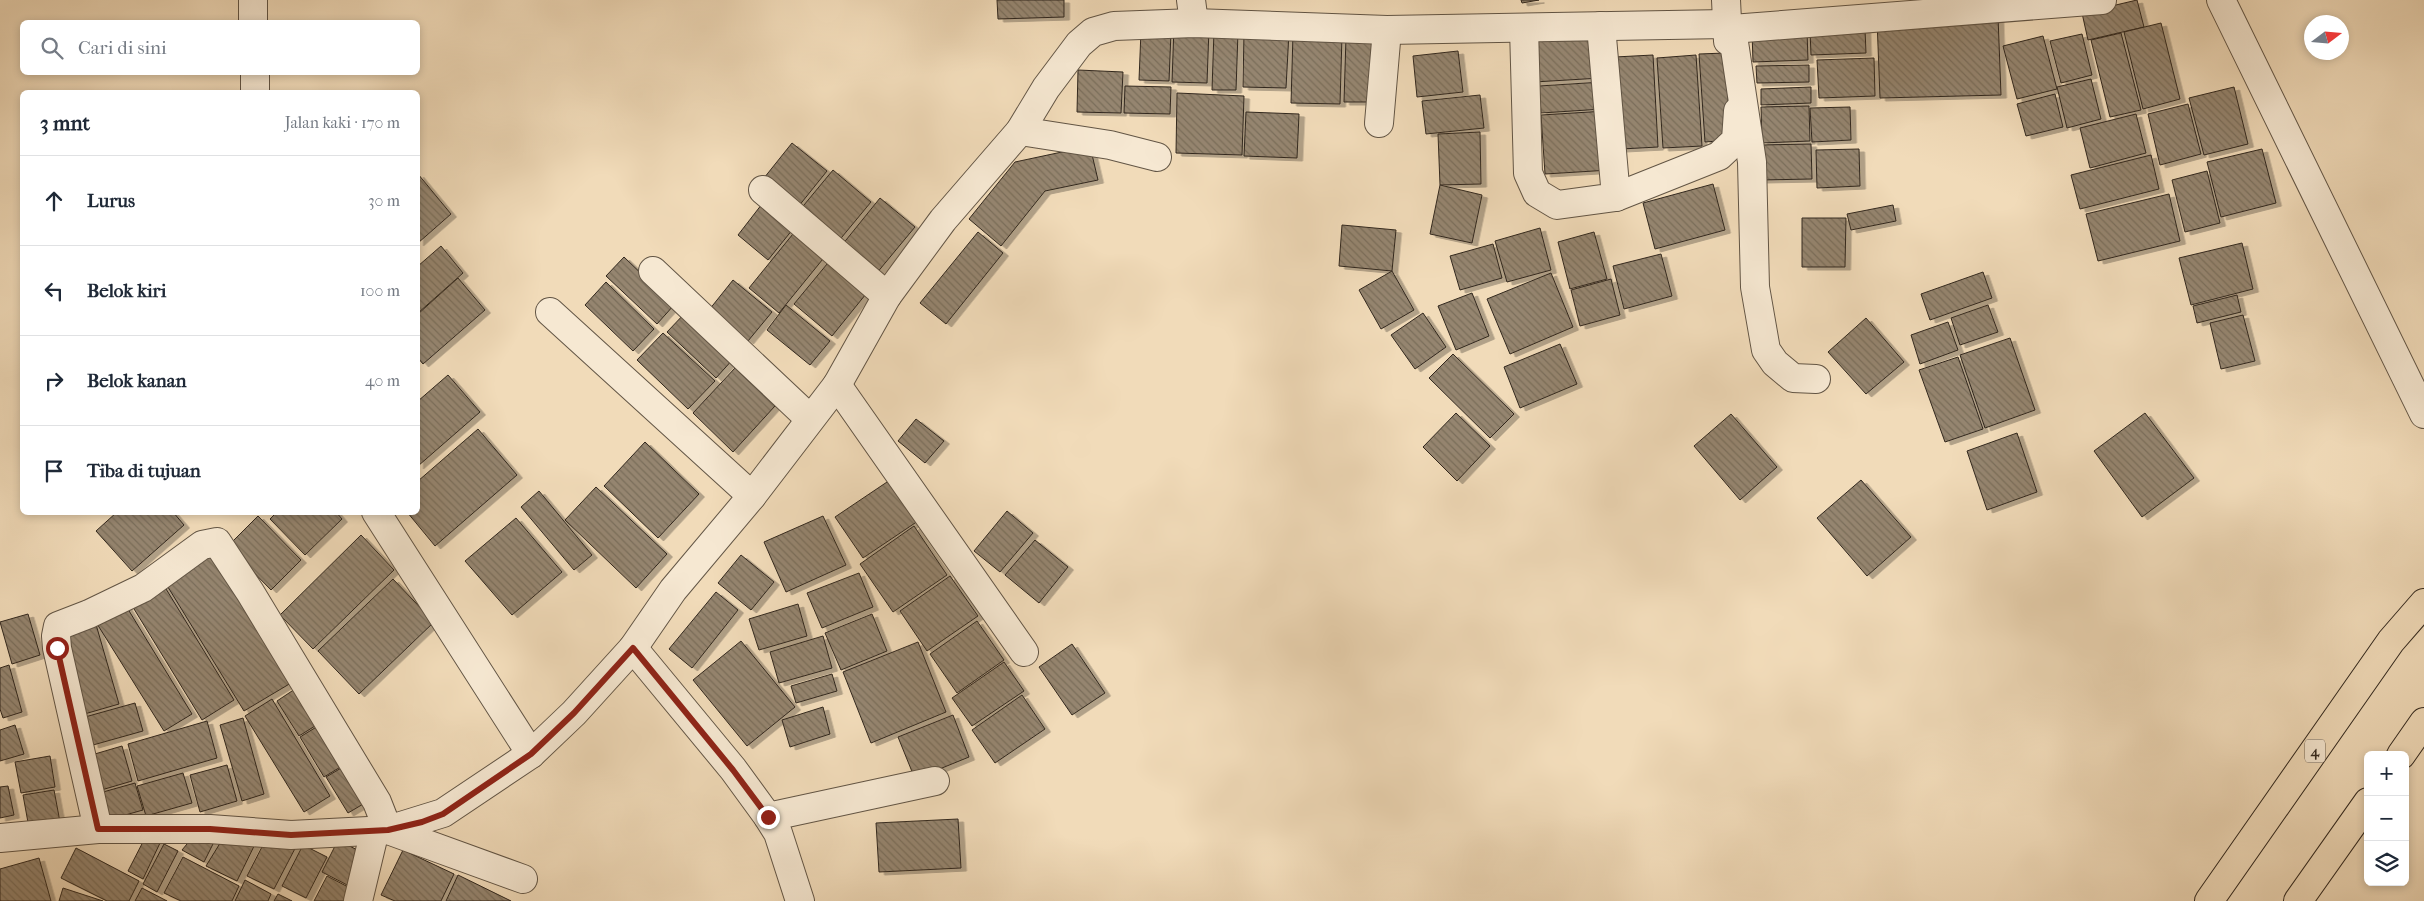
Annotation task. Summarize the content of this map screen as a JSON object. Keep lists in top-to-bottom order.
{
  "streets": {
    "highway": ["4"]
  },
  "north": "right",
  "page": {
    "search": "Cari di sini",
    "heading": ["3 mnt", "Jalan kaki · 170 m"],
    "list": [
      ["Lurus", "30 m"],
      ["Belok kiri", "100 m"],
      ["Belok kanan", "40 m"],
      "Tiba di tujuan"
    ],
    "map_buttons": ["+", "−"]
  }
}
